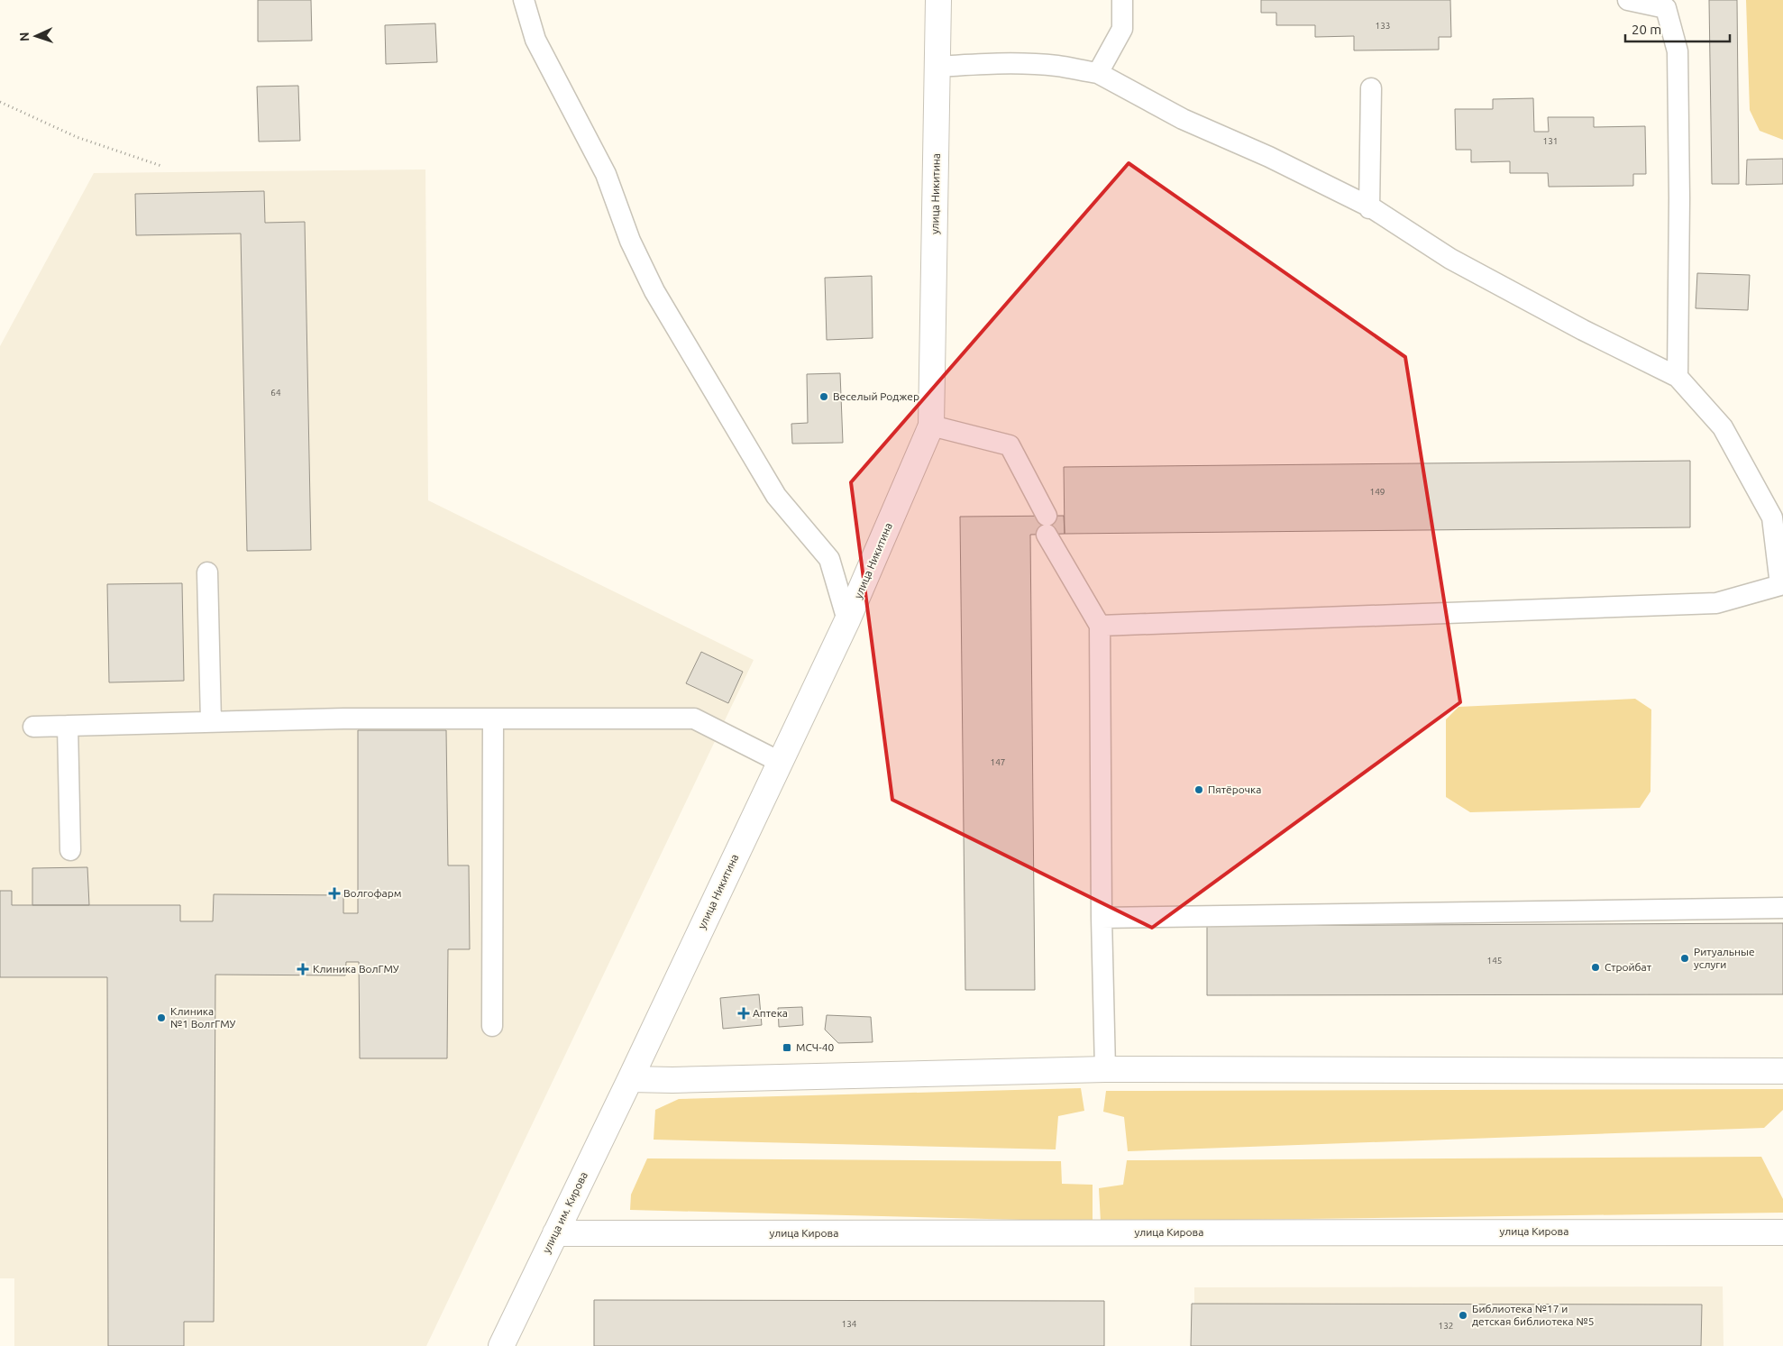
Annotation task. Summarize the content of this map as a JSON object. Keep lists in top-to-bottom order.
{
  "streets": {
    "main road": ["улица Никитина", "улица им. Кирова", "улица Кирова"]
  },
  "crossings": [
    ["улица Никитина", "улица им. Кирова"],
    ["улица им. Кирова", "улица Кирова"]
  ],
  "places": {
    "other": [
      "Веселый Роджер",
      "Пятёрочка",
      "Ритуальные услуги",
      "Стройбат",
      "Клиника №1 ВолгГМУ",
      "Библиотека №17 и детская библиотека №5"
    ],
    "health": ["Волгофарм", "Клиника ВолГМУ", "Аптека"],
    "transit": ["МСЧ-40"]
  },
  "house_numbers": [
    "133",
    "131",
    "64",
    "149",
    "147",
    "145",
    "134",
    "132"
  ],
  "scale_bar": "20 m",
  "north": "left"
}
